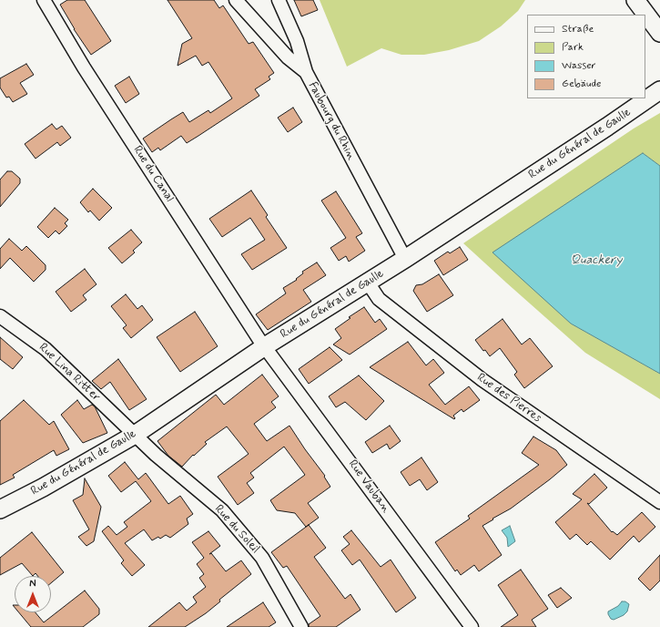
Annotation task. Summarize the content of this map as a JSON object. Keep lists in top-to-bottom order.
{
  "streets": {
    "street": [
      "Faubourg du Rhin",
      "Rue du Général de Gaulle",
      "Rue du Canal",
      "Rue Lina Ritter",
      "Rue des Pierres",
      "Rue Vauban",
      "Rue du Soleil"
    ]
  },
  "crossings": [
    ["Faubourg du Rhin", "Rue du Général de Gaulle"],
    ["Rue du Général de Gaulle", "Rue du Canal"],
    ["Rue du Général de Gaulle", "Rue Lina Ritter"],
    ["Rue du Général de Gaulle", "Rue des Pierres"],
    ["Rue du Général de Gaulle", "Rue Vauban"],
    ["Rue du Général de Gaulle", "Rue du Soleil"],
    ["Rue du Canal", "Rue Vauban"],
    ["Rue Lina Ritter", "Rue du Soleil"]
  ],
  "water": ["Quackery"],
  "legend": [
    "Straße",
    "Park",
    "Wasser",
    "Gebäude"
  ],
  "north": "top"
}
